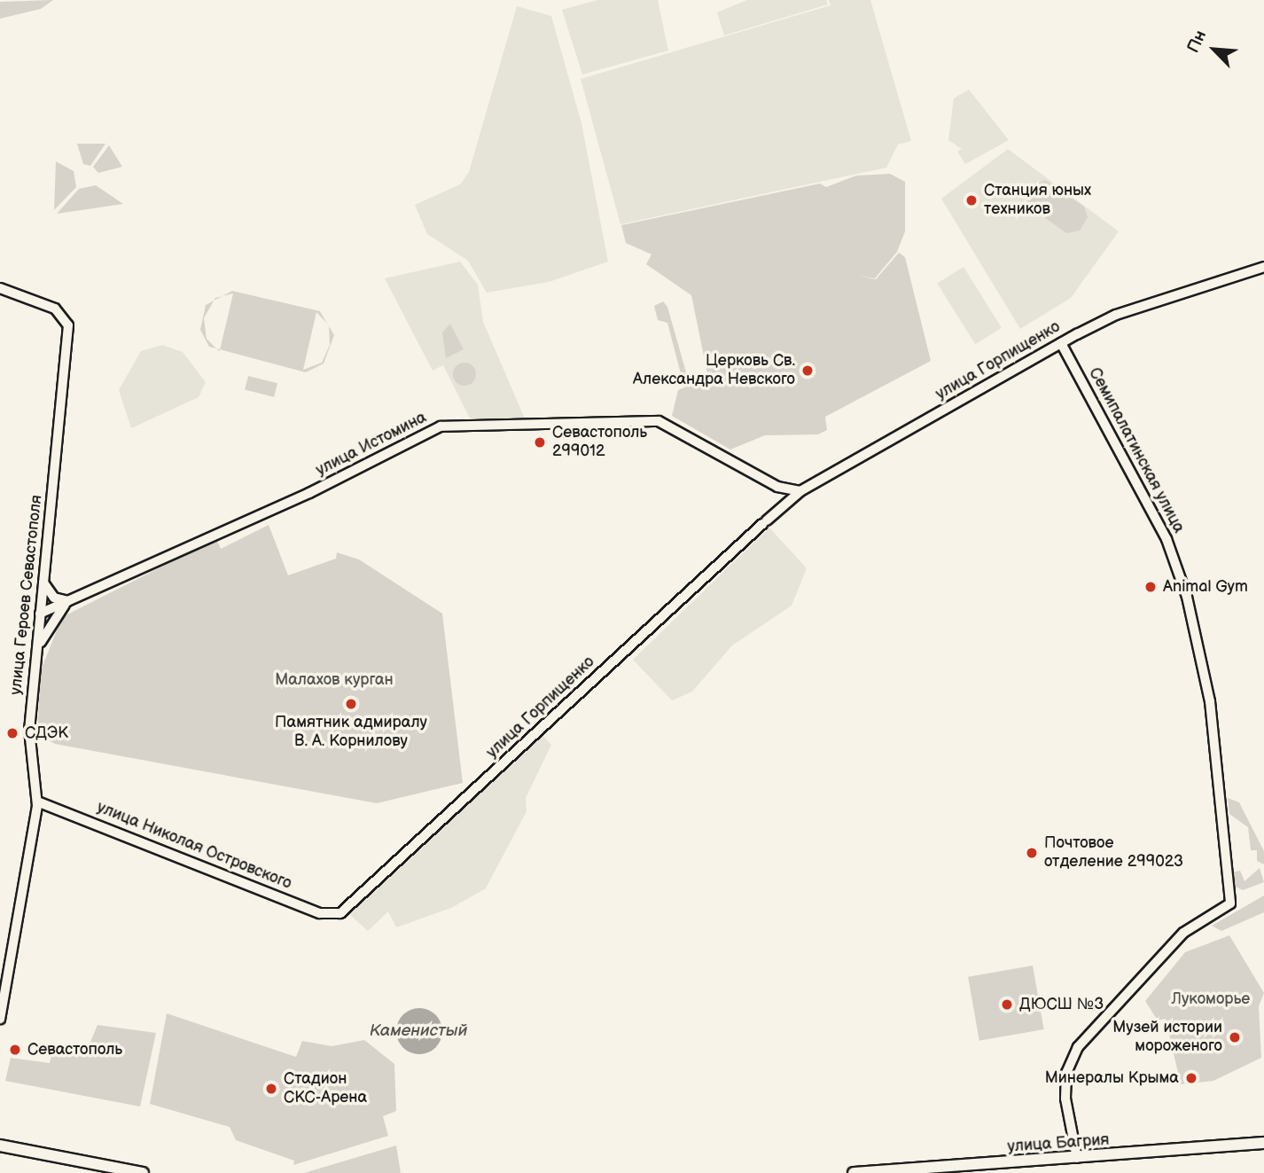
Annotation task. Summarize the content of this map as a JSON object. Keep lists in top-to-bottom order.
{
  "streets": {
    "main road": [
      "улица Горпищенко",
      "улица Истомина",
      "Семипалатинская улица",
      "улица Героев Севастополя",
      "улица Николая Островского",
      "улица Багрия"
    ]
  },
  "crossings": [
    ["улица Горпищенко", "улица Истомина"],
    ["улица Горпищенко", "Семипалатинская улица"],
    ["улица Горпищенко", "улица Николая Островского"],
    ["улица Истомина", "улица Героев Севастополя"],
    ["Семипалатинская улица", "улица Багрия"],
    ["улица Героев Севастополя", "улица Николая Островского"]
  ],
  "water": ["Каменистый"],
  "parks": ["Малахов курган", "Лукоморье"],
  "places": [
    "Станция юных техников",
    "Церковь Св. Александра Невского",
    "Севастополь 299012",
    "Animal Gym",
    "Памятник адмиралу В. А. Корнилову",
    "СДЭК",
    "Почтовое отделение 299023",
    "ДЮСШ №3",
    "Музей истории мороженого",
    "Севастополь",
    "Минералы Крыма",
    "Стадион СКС-Арена"
  ],
  "north": "top left"
}
